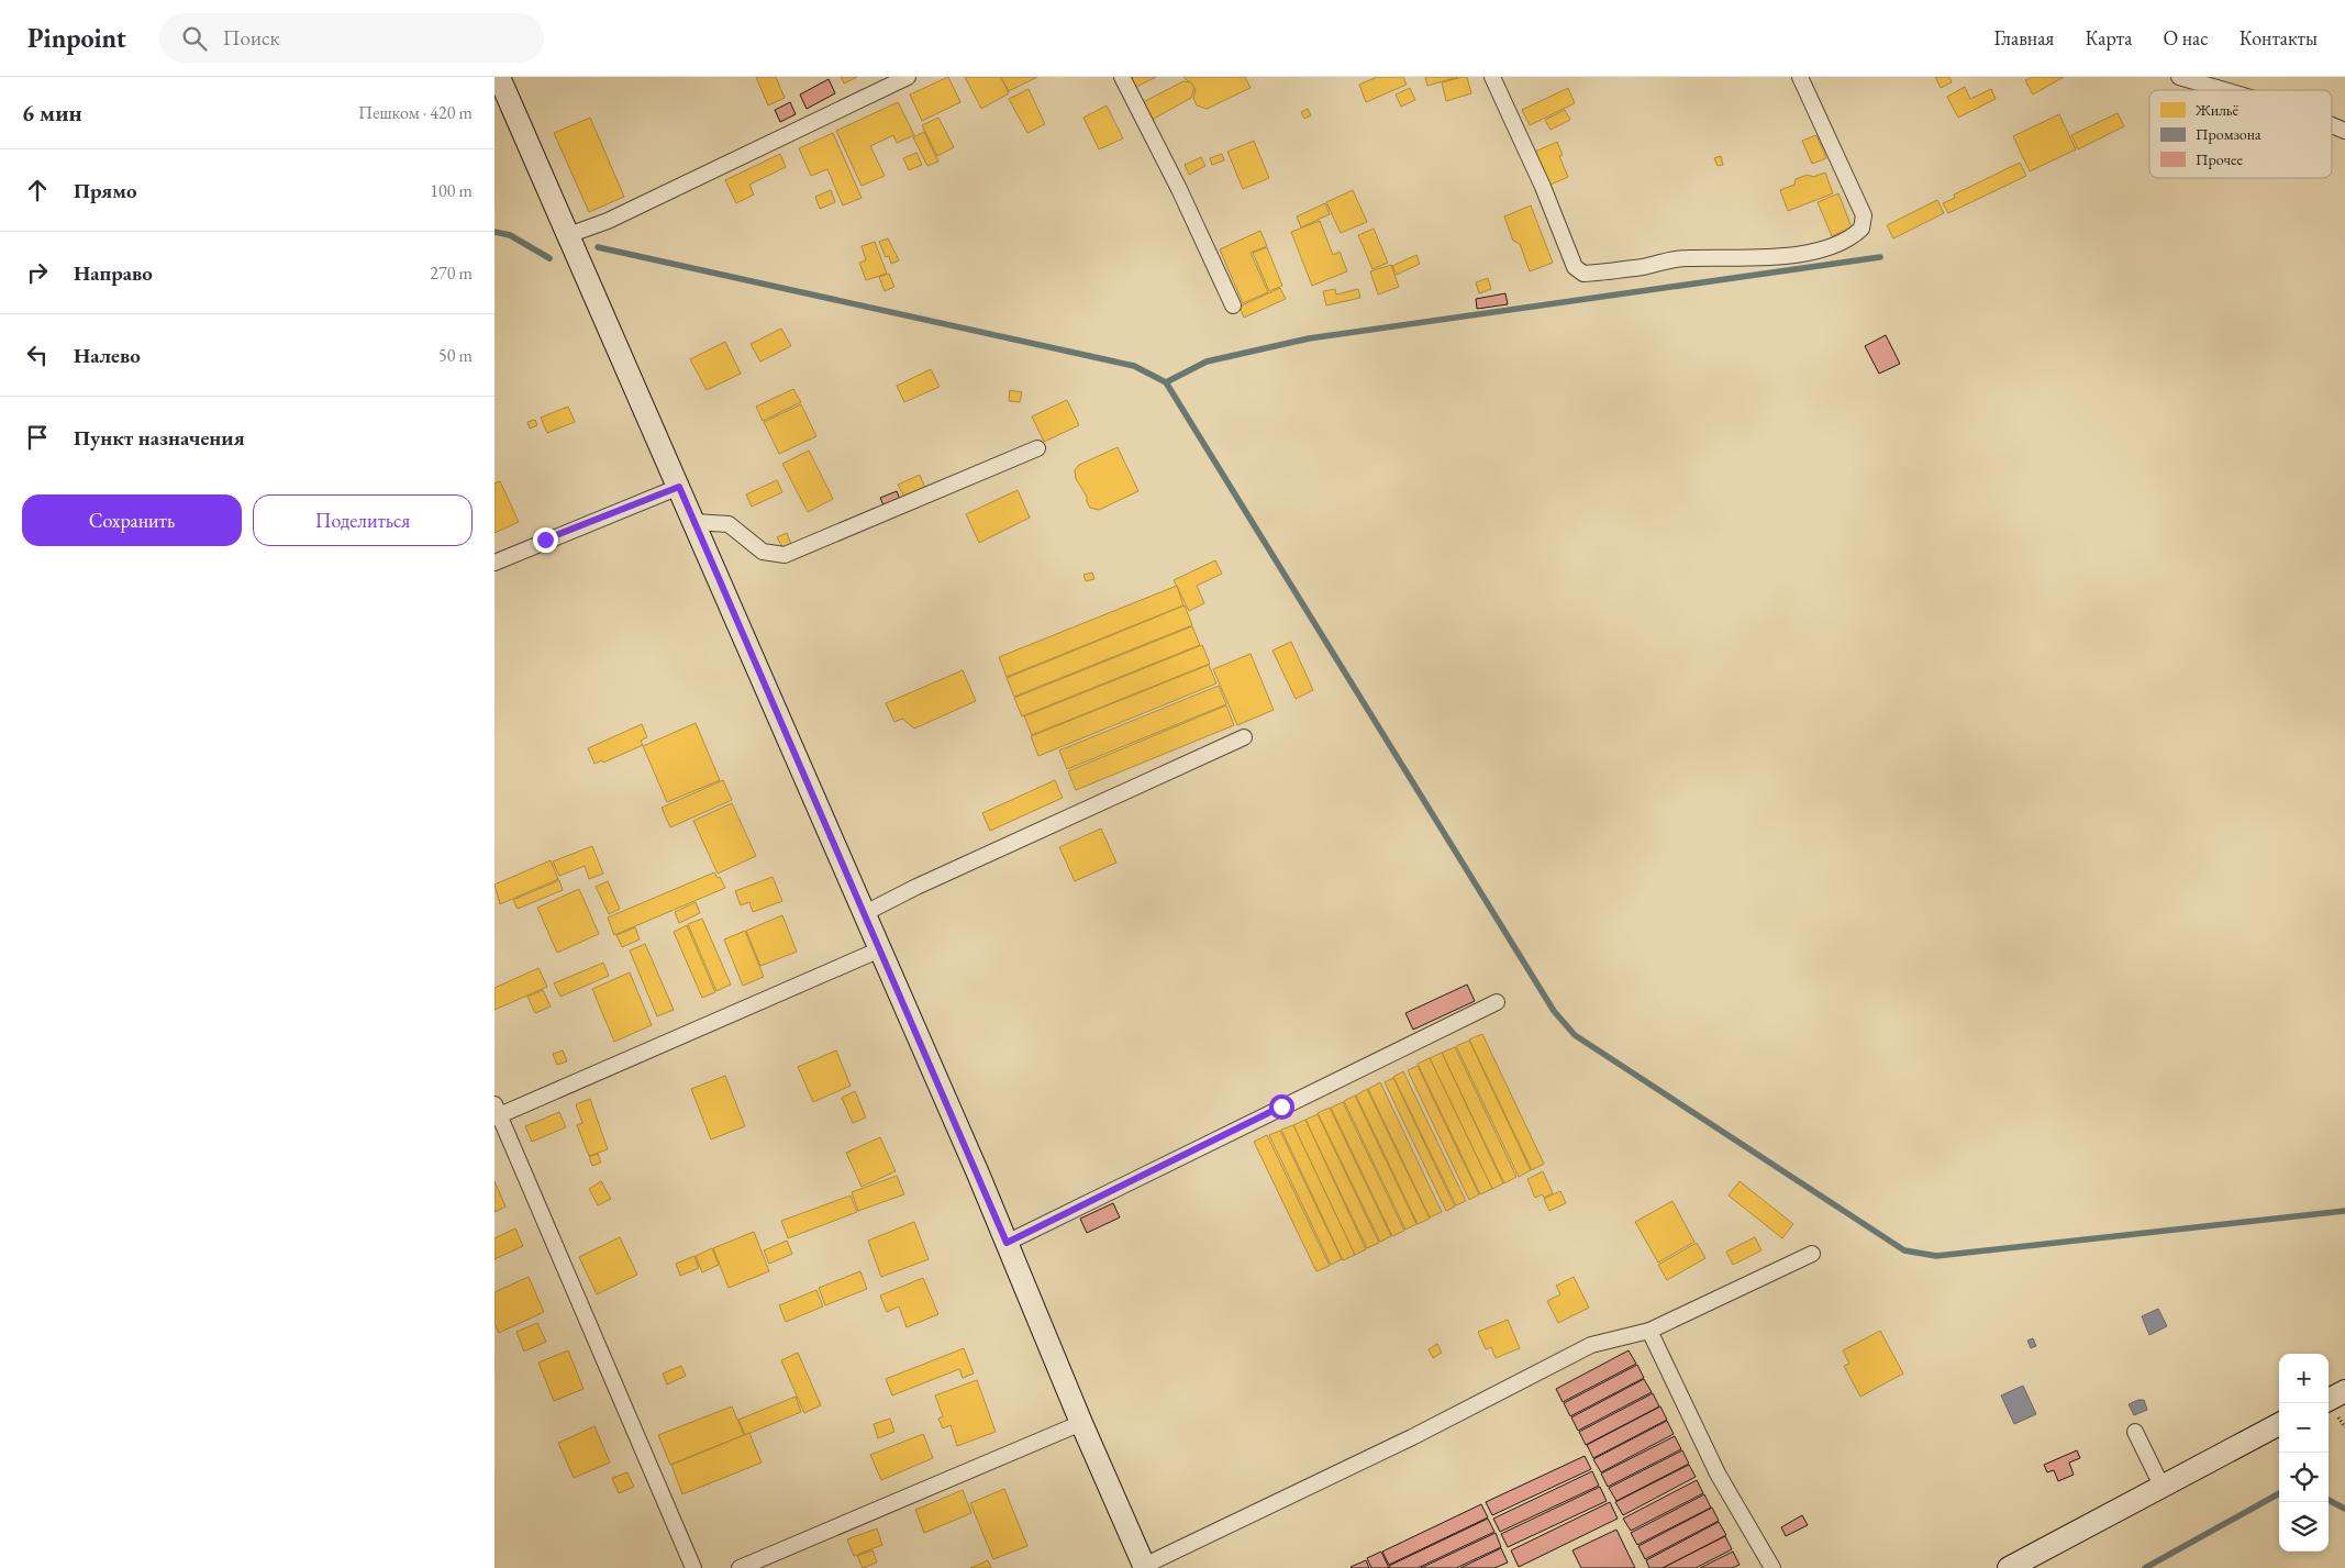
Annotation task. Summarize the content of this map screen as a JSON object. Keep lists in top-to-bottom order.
{
  "legend": ["Жильё", "Промзона", "Прочее"],
  "page": {
    "header": "Pinpoint",
    "search": "Поиск",
    "nav": [
      "Главная",
      "Карта",
      "О нас",
      "Контакты"
    ],
    "heading": ["6 мин", "Пешком · 420 m"],
    "list": [
      ["Прямо", "100 m"],
      ["Направо", "270 m"],
      ["Налево", "50 m"],
      "Пункт назначения"
    ],
    "buttons": ["Сохранить", "Поделиться"],
    "map_buttons": ["+", "−"]
  }
}
